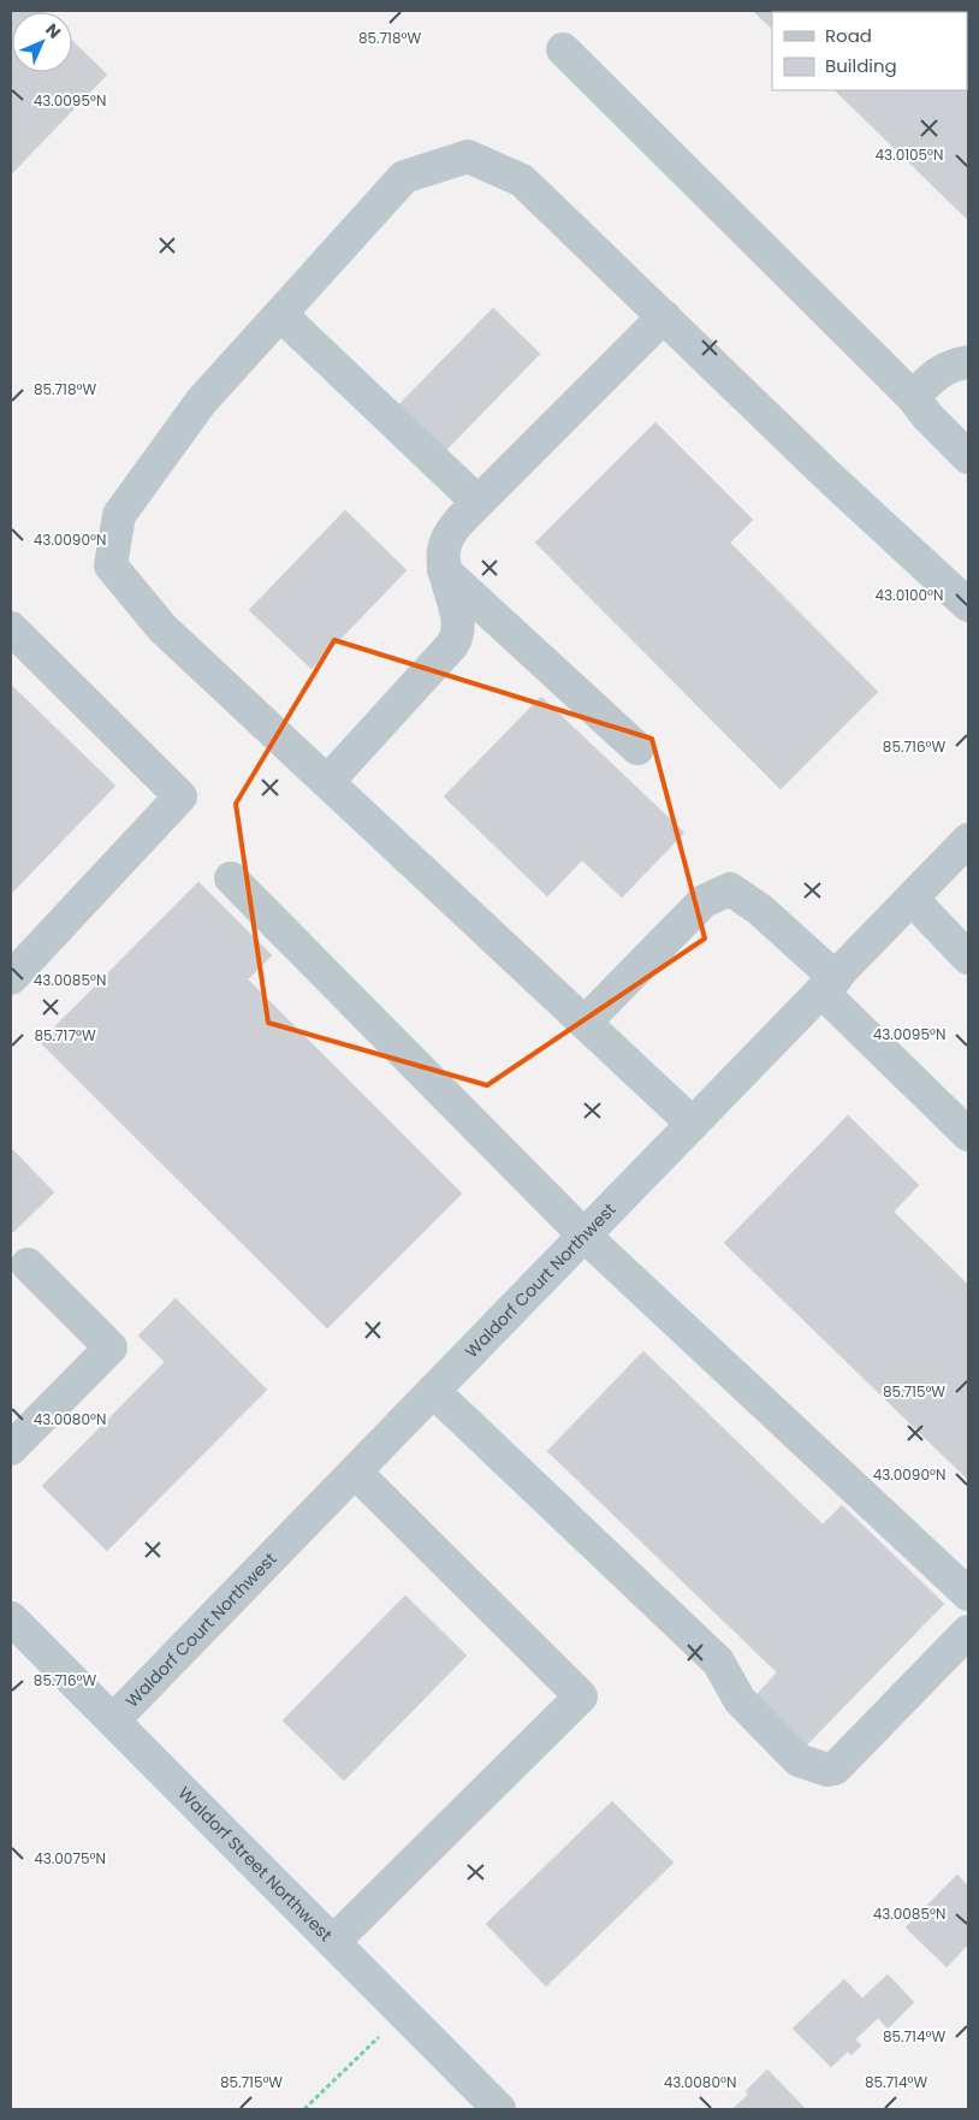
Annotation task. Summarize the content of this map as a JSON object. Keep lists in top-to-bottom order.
{
  "streets": {
    "street": ["Waldorf Court Northwest", "Waldorf Street Northwest"]
  },
  "crossings": [
    ["Waldorf Court Northwest", "Waldorf Street Northwest"]
  ],
  "legend": ["Road", "Building"],
  "north": "top right",
  "coordinates": [
    "85.718°W",
    "43.0095°N",
    "43.0105°N",
    "43.0090°N",
    "43.0100°N",
    "85.716°W",
    "43.0085°N",
    "85.717°W",
    "85.715°W",
    "43.0080°N",
    "43.0075°N",
    "85.714°W"
  ]
}
